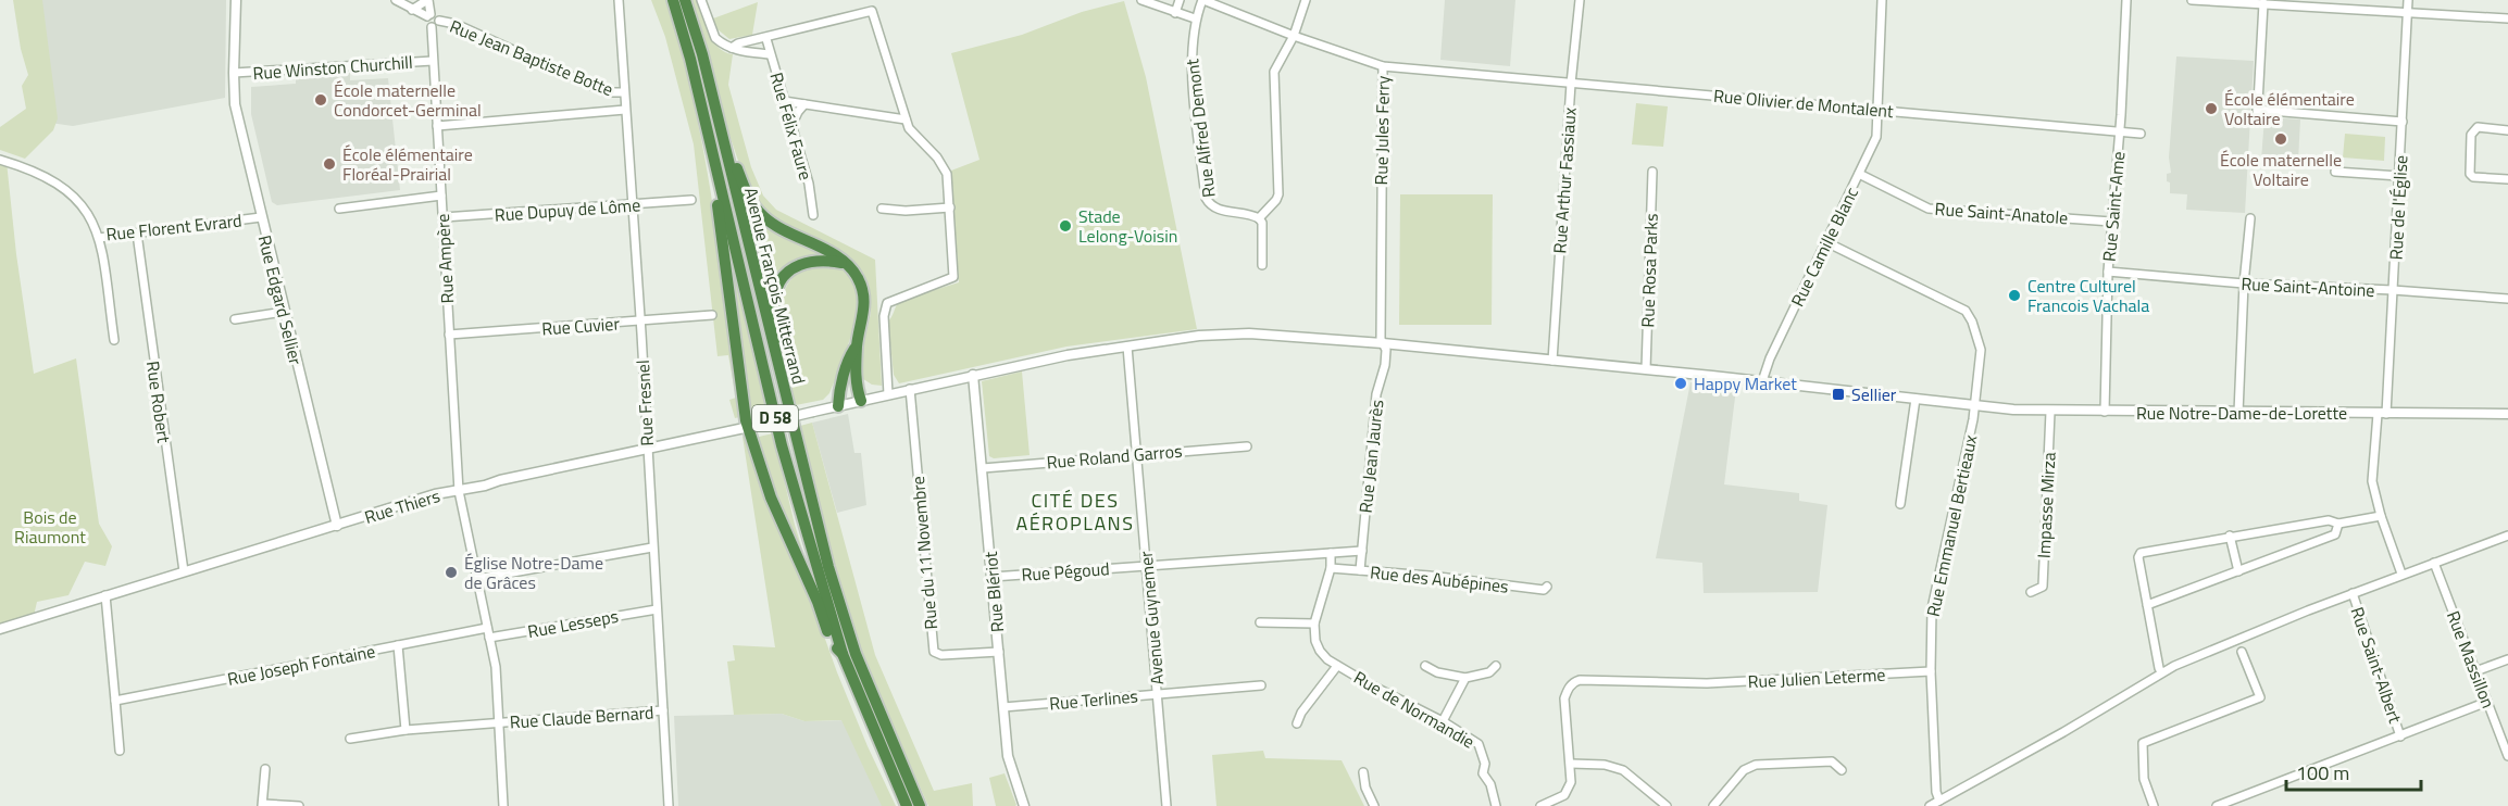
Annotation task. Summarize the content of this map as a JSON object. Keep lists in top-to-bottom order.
{
  "streets": {
    "highway": ["Avenue François Mitterrand", "D 58"],
    "street": [
      "Rue Jean Baptiste Botte",
      "Rue Winston Churchill",
      "Rue Olivier de Montalent",
      "Rue Félix Faure",
      "Rue Alfred Demont",
      "Rue Jules Ferry",
      "Rue Arthur Fassiaux",
      "Rue Saint-Ame",
      "Rue de l'Église",
      "Rue Dupuy de Lôme",
      "Rue Saint-Anatole",
      "Rue Florent Evrard",
      "Rue Camille Blanc",
      "Rue Ampère",
      "Rue Rosa Parks",
      "Rue Saint-Antoine",
      "Rue Edgard Sellier",
      "Rue Cuvier",
      "Rue Robert",
      "Rue Fresnel",
      "Rue Notre-Dame-de-Lorette",
      "Rue Roland Garros",
      "Rue Jean Jaurès",
      "Impasse Mirza",
      "Rue Thiers",
      "Rue Emmanuel Bertieaux",
      "Rue du 11 Novembre",
      "Rue Pégoud",
      "Rue des Aubépines",
      "Rue Blériot",
      "Avenue Guynemer",
      "Rue Lesseps",
      "Rue Massillon",
      "Rue Joseph Fontaine",
      "Rue Saint-Albert",
      "Rue Julien Leterme",
      "Rue Terlines",
      "Rue de Normandie",
      "Rue Claude Bernard"
    ]
  },
  "crossings": [
    ["Rue Jean Baptiste Botte", "Rue Ampère"],
    ["Rue Jean Baptiste Botte", "Rue Fresnel"],
    ["Rue Winston Churchill", "Rue Ampère"],
    ["Rue Winston Churchill", "Rue Edgard Sellier"],
    ["Rue Olivier de Montalent", "Rue Jules Ferry"],
    ["Rue Olivier de Montalent", "Rue Arthur Fassiaux"],
    ["Rue Olivier de Montalent", "Rue Saint-Ame"],
    ["Rue Olivier de Montalent", "Rue Camille Blanc"],
    ["Rue Jules Ferry", "Rue Arthur Fassiaux"],
    ["Rue Jules Ferry", "Rue Notre-Dame-de-Lorette"],
    ["Rue Jules Ferry", "Rue Jean Jaurès"],
    ["Rue Arthur Fassiaux", "Rue Notre-Dame-de-Lorette"],
    ["Rue Saint-Ame", "Rue Saint-Anatole"],
    ["Rue Saint-Ame", "Rue Saint-Antoine"],
    ["Rue Saint-Ame", "Rue Notre-Dame-de-Lorette"],
    ["Rue de l'Église", "Rue Saint-Antoine"],
    ["Rue de l'Église", "Rue Notre-Dame-de-Lorette"],
    ["Rue Dupuy de Lôme", "Rue Ampère"],
    ["Rue Dupuy de Lôme", "Rue Fresnel"],
    ["Rue Saint-Anatole", "Rue Camille Blanc"],
    ["Rue Florent Evrard", "Rue Edgard Sellier"],
    ["Rue Florent Evrard", "Rue Robert"],
    ["Rue Camille Blanc", "Rue Notre-Dame-de-Lorette"],
    ["Rue Camille Blanc", "Rue Emmanuel Bertieaux"],
    ["Rue Ampère", "Rue Cuvier"],
    ["Rue Ampère", "Rue Thiers"],
    ["Rue Ampère", "Rue Lesseps"],
    ["Rue Ampère", "Rue Joseph Fontaine"],
    ["Rue Ampère", "Rue Claude Bernard"],
    ["Rue Rosa Parks", "Rue Notre-Dame-de-Lorette"],
    ["Avenue François Mitterrand", "D 58"],
    ["Rue Edgard Sellier", "Rue Thiers"],
    ["Rue Cuvier", "Rue Fresnel"],
    ["Rue Robert", "Rue Thiers"],
    ["Rue Fresnel", "Rue Thiers"],
    ["Rue Fresnel", "Rue Lesseps"],
    ["Rue Fresnel", "Rue Claude Bernard"],
    ["Rue Notre-Dame-de-Lorette", "Rue Jean Jaurès"],
    ["Rue Notre-Dame-de-Lorette", "Impasse Mirza"],
    ["Rue Notre-Dame-de-Lorette", "Rue Emmanuel Bertieaux"],
    ["Rue Notre-Dame-de-Lorette", "Rue du 11 Novembre"],
    ["Rue Notre-Dame-de-Lorette", "Rue Blériot"],
    ["Rue Notre-Dame-de-Lorette", "Avenue Guynemer"],
    ["Rue Roland Garros", "Rue Blériot"],
    ["Rue Roland Garros", "Avenue Guynemer"],
    ["Rue Jean Jaurès", "Rue Pégoud"],
    ["Rue Jean Jaurès", "Rue des Aubépines"],
    ["Rue Emmanuel Bertieaux", "Rue Julien Leterme"],
    ["Rue du 11 Novembre", "Rue Blériot"],
    ["Rue Pégoud", "Rue Blériot"],
    ["Rue Pégoud", "Avenue Guynemer"],
    ["Rue Blériot", "Rue Terlines"],
    ["Avenue Guynemer", "Rue Terlines"]
  ],
  "districts": ["CITÉ DES AÉROPLANS"],
  "parks": ["Bois de Riaumont"],
  "places": {
    "other": [
      "École maternelle Condorcet-Germinal",
      "École élémentaire Voltaire",
      "École maternelle Voltaire",
      "École élémentaire Floréal-Prairial",
      "Stade Lelong-Voisin",
      "Centre Culturel Francois Vachala",
      "Happy Market",
      "Église Notre-Dame de Grâces"
    ],
    "transit": ["Sellier"]
  },
  "scale_bar": "100 m"
}
